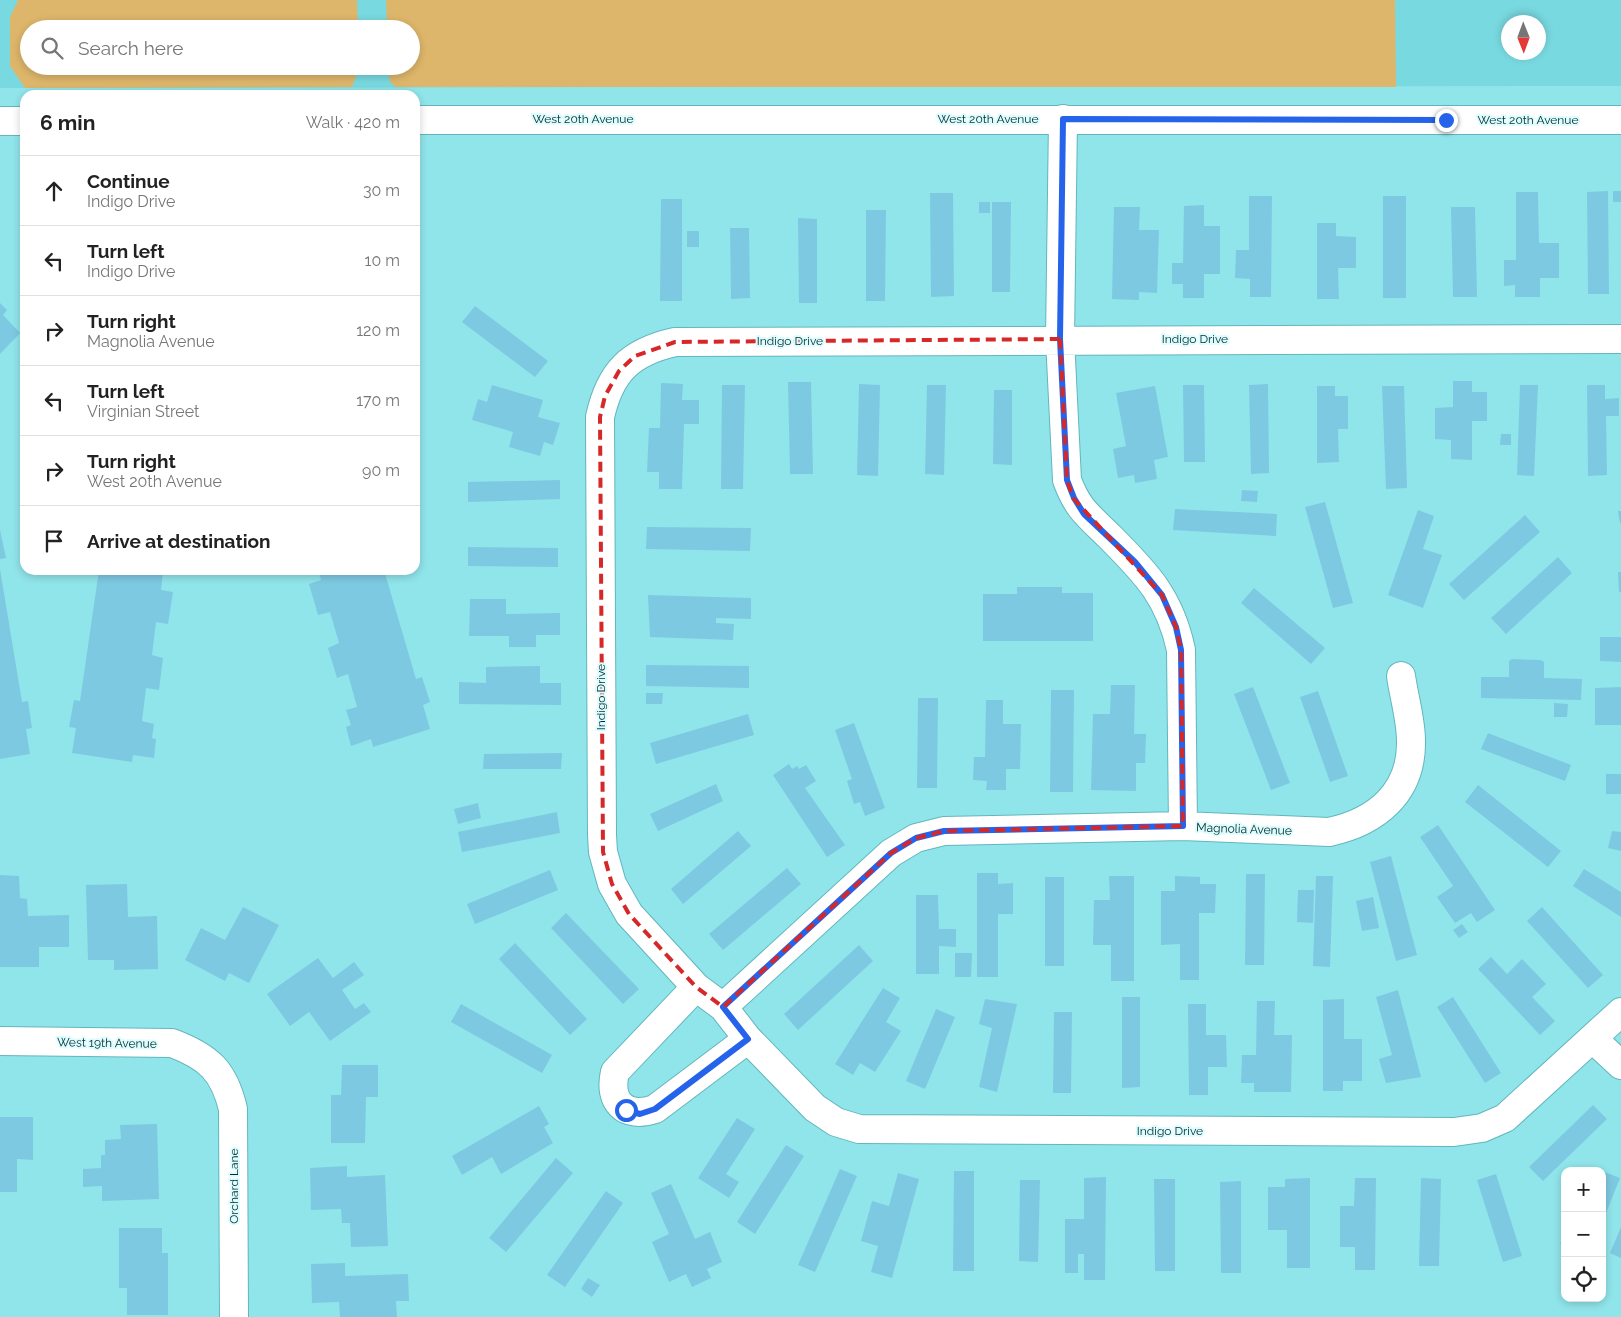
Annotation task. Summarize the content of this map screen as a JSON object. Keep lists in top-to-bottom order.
{
  "streets": {
    "street": [
      "West 20th Avenue",
      "Indigo Drive",
      "Magnolia Avenue",
      "West 19th Avenue",
      "Orchard Lane"
    ]
  },
  "crossings": [
    ["Indigo Drive", "Magnolia Avenue"],
    ["West 19th Avenue", "Orchard Lane"]
  ],
  "north": "bottom",
  "page": {
    "search": "Search here",
    "heading": ["6 min", "Walk · 420 m"],
    "list": [
      ["Continue", "Indigo Drive", "30 m"],
      ["Turn left", "Indigo Drive", "10 m"],
      ["Turn right", "Magnolia Avenue", "120 m"],
      ["Turn left", "Virginian Street", "170 m"],
      ["Turn right", "West 20th Avenue", "90 m"],
      "Arrive at destination"
    ],
    "map_buttons": ["+", "−"]
  }
}
